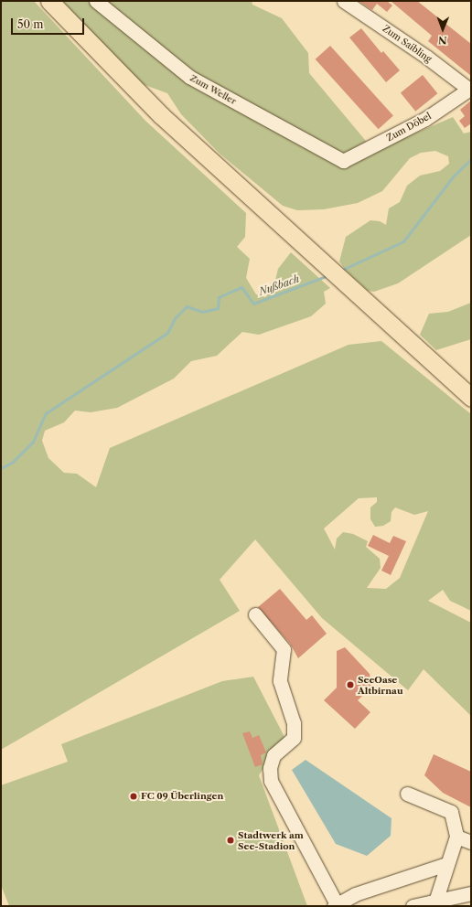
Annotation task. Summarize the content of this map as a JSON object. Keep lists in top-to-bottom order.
{
  "streets": {
    "street": ["Zum Saibling", "Zum Weller", "Zum Döbel"]
  },
  "crossings": [
    ["Zum Saibling", "Zum Döbel"],
    ["Zum Weller", "Zum Döbel"]
  ],
  "water": ["Nußbach"],
  "places": ["SeeOase Altbirnau", "FC 09 Überlingen", "Stadtwerk am See-Stadion"],
  "scale_bar": "50 m",
  "north": "bottom"
}
